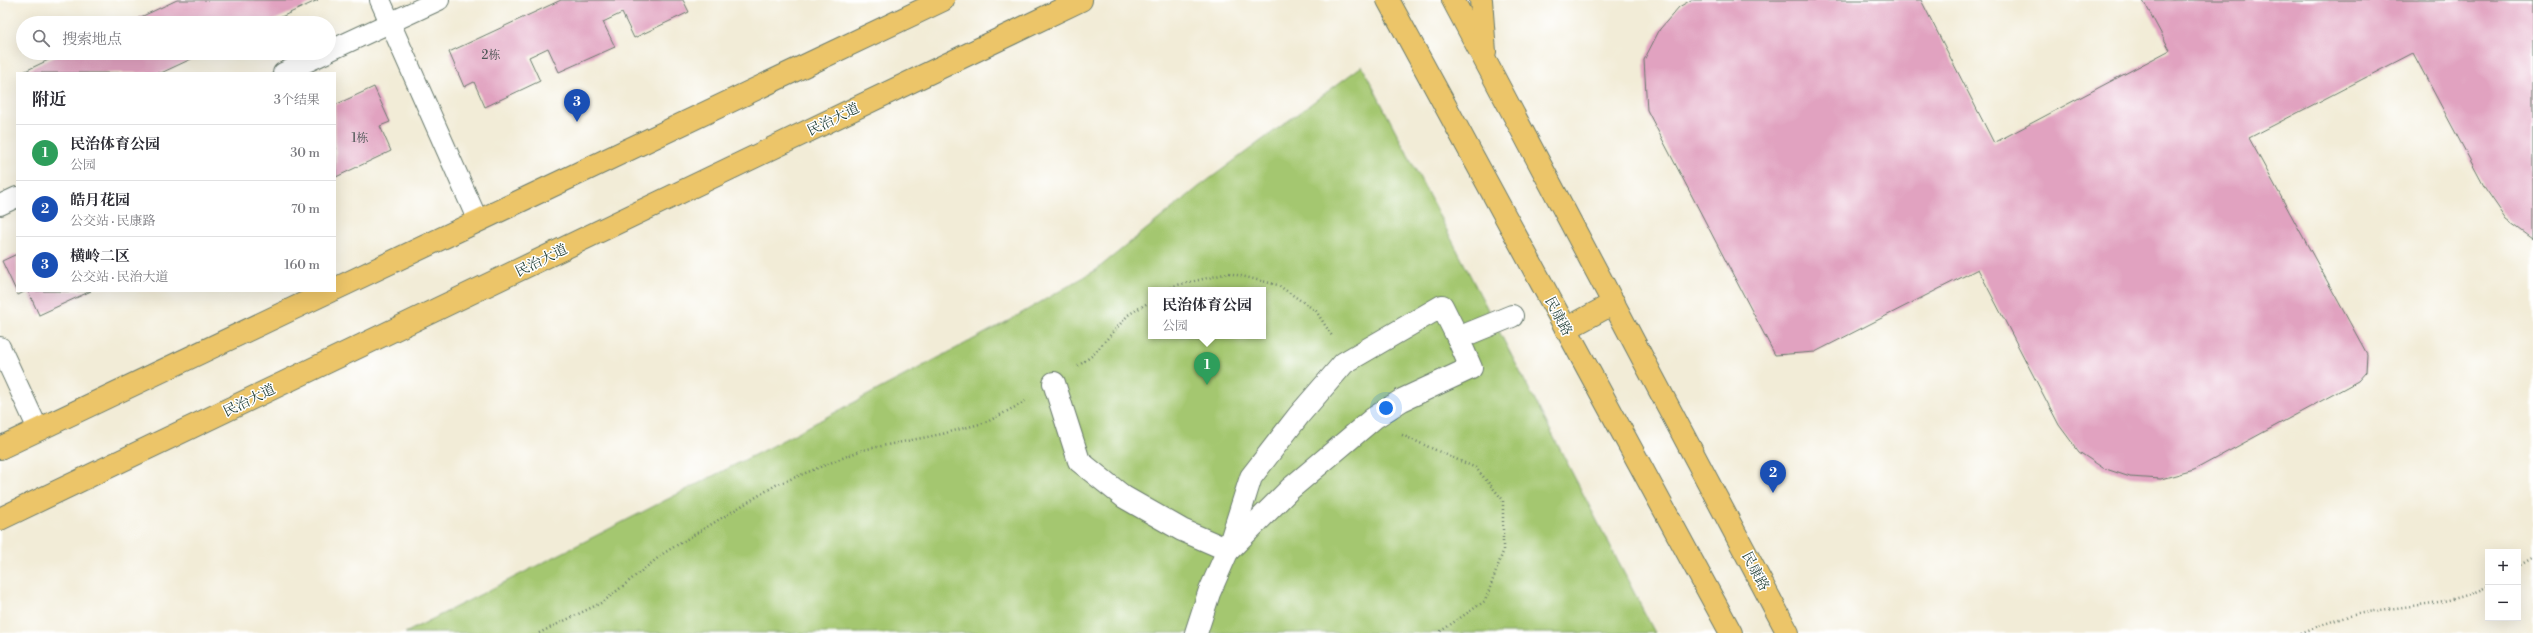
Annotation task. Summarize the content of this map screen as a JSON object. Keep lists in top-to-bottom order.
{
  "streets": {
    "main road": ["民治大道", "民康路"]
  },
  "house_numbers": ["2栋", "1栋"],
  "page": {
    "search": "搜索地点",
    "heading": ["附近", "3个结果"],
    "pins": ["3", "1", "2"],
    "list": [
      {
        "mark": "1",
        "name": "民治体育公园",
        "note": "公园",
        "value": "30 m"
      },
      {
        "mark": "2",
        "name": "皓月花园",
        "note": "公交站 · 民康路",
        "value": "70 m"
      },
      {
        "mark": "3",
        "name": "横岭二区",
        "note": "公交站 · 民治大道",
        "value": "160 m"
      }
    ],
    "popup": ["民治体育公园", "公园"],
    "map_buttons": ["+", "−"]
  }
}
